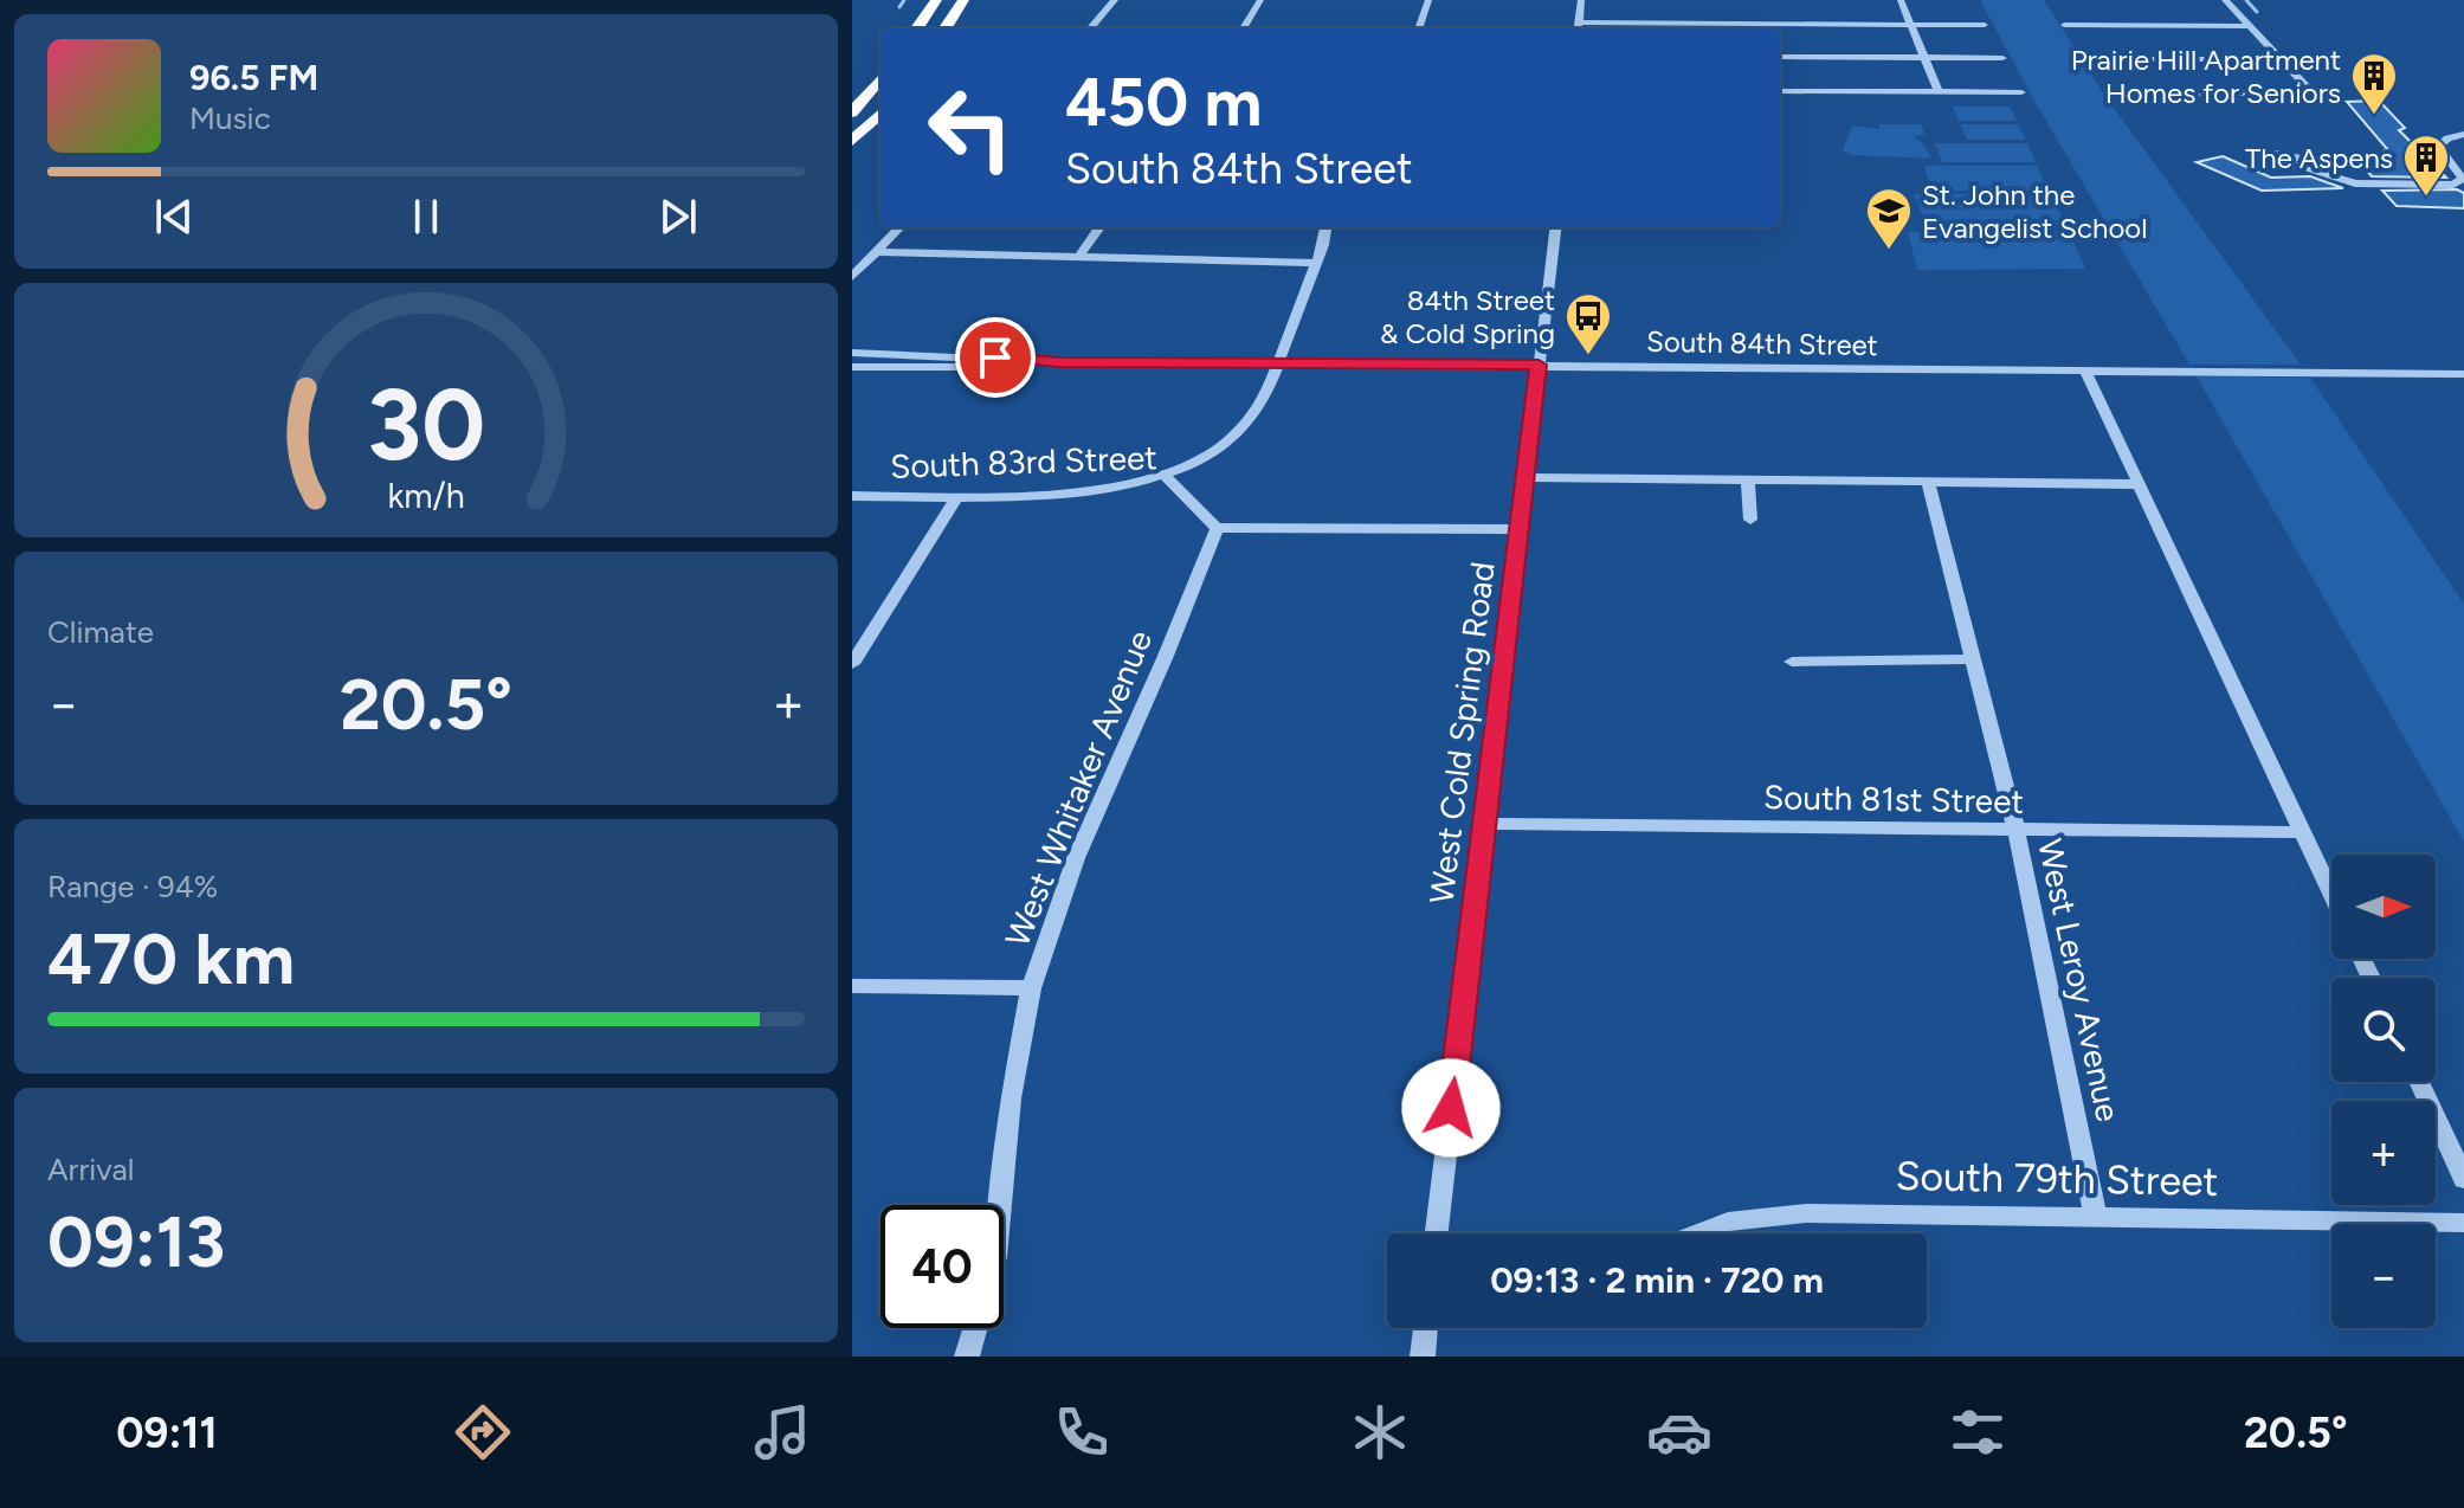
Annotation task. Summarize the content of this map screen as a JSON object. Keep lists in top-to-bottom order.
{
  "streets": {
    "street": [
      "South 84th Street",
      "South 83rd Street",
      "West Cold Spring Road",
      "West Whitaker Avenue",
      "South 81st Street",
      "West Leroy Avenue",
      "South 79th Street"
    ]
  },
  "crossings": [
    ["South 84th Street", "West Cold Spring Road"],
    ["South 83rd Street", "West Whitaker Avenue"],
    ["West Cold Spring Road", "South 81st Street"],
    ["South 81st Street", "West Leroy Avenue"],
    ["West Leroy Avenue", "South 79th Street"]
  ],
  "places": {
    "building": ["Prairie Hill Apartment Homes for Seniors", "The Aspens"],
    "school or university": ["St. John the Evangelist School"],
    "bus stop": ["84th Street & Cold Spring"]
  },
  "north": "right",
  "page": {
    "turn": ["450 m", "South 84th Street"],
    "song": ["96.5 FM", "Music"],
    "tile": [
      "Climate",
      ["Range · 94%", "470 km"],
      ["Arrival", "09:13"]
    ],
    "heat": ["−", "20.5°", "+"],
    "map_buttons": ["+", "−"],
    "limit": "40",
    "trip": "09:13 · 2 min · 720 m",
    "tabs": ["09:11", "20.5°"],
    "gauge": ["30", "km/h"]
  }
}
